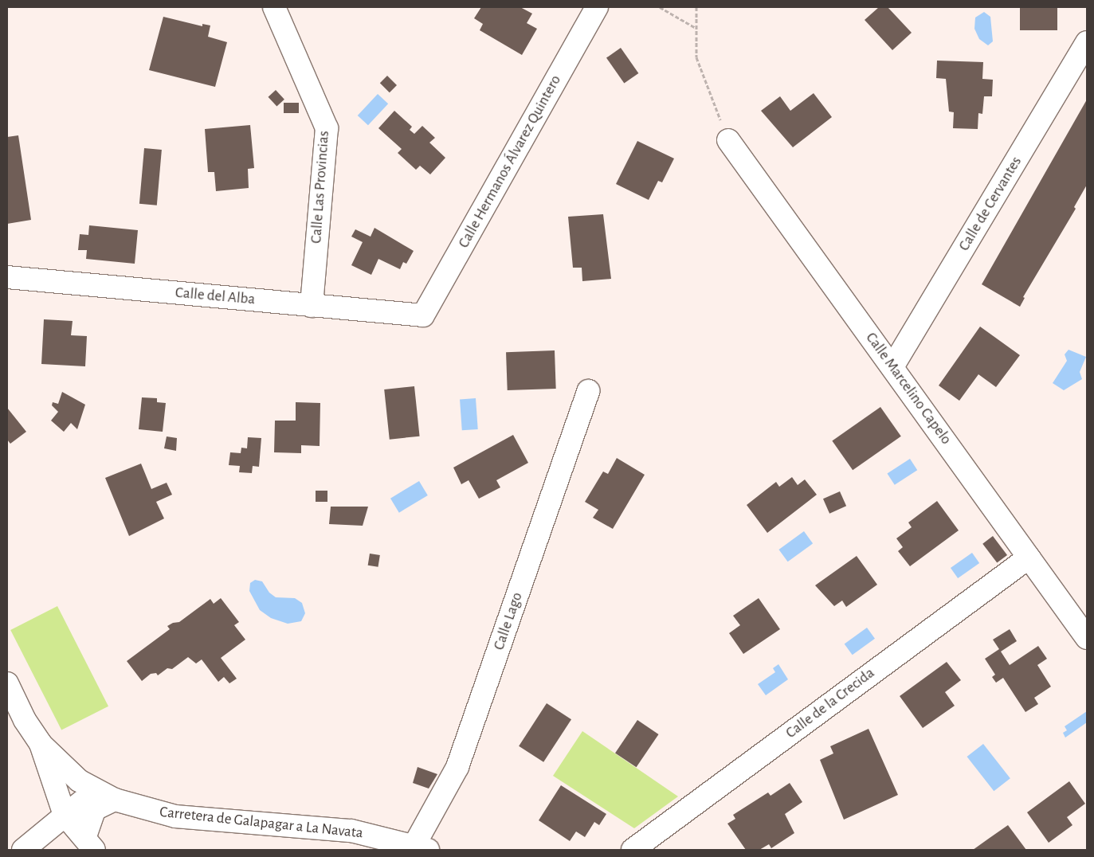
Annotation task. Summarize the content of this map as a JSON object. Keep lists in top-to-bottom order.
{
  "streets": {
    "street": [
      "Calle Hermanos Álvarez Quintero",
      "Calle Las Provincias",
      "Calle de Cervantes",
      "Calle del Alba",
      "Calle Marcelino Capelo",
      "Calle Lago",
      "Calle de la Crecida",
      "Carretera de Galapagar a La Navata"
    ]
  },
  "crossings": [
    ["Calle Hermanos Álvarez Quintero", "Calle del Alba"],
    ["Calle Las Provincias", "Calle del Alba"],
    ["Calle de Cervantes", "Calle Marcelino Capelo"],
    ["Calle Marcelino Capelo", "Calle de la Crecida"],
    ["Calle Lago", "Carretera de Galapagar a La Navata"]
  ]
}
